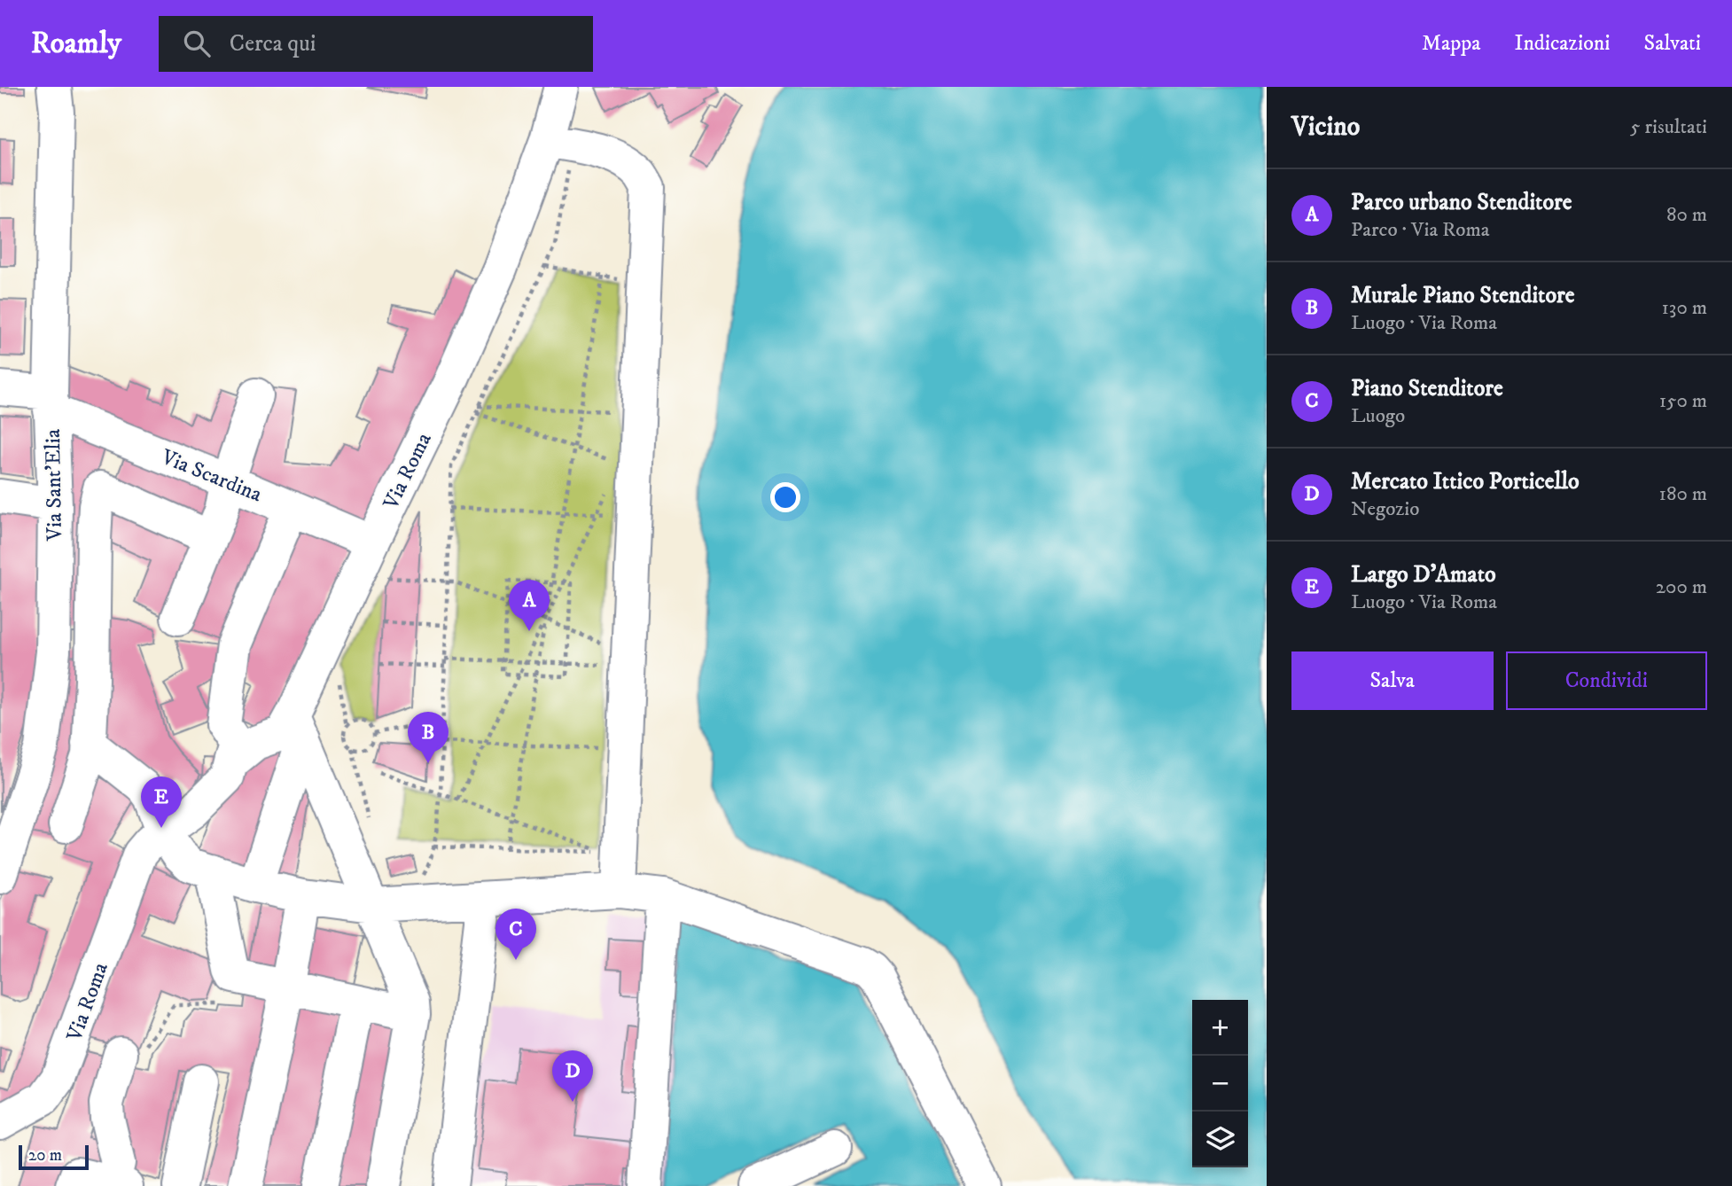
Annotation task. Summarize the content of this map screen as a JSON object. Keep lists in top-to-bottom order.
{
  "streets": {
    "street": ["Via Roma", "Via Scardina", "Via Sant'Elia"]
  },
  "crossings": [
    ["Via Roma", "Via Scardina"],
    ["Via Scardina", "Via Sant'Elia"]
  ],
  "scale_bar": "20 m",
  "page": {
    "header": "Roamly",
    "search": "Cerca qui",
    "nav": ["Mappa", "Indicazioni", "Salvati"],
    "heading": ["Vicino", "5 risultati"],
    "list": [
      {
        "mark": "A",
        "name": "Parco urbano Stenditore",
        "note": "Parco · Via Roma",
        "value": "80 m"
      },
      {
        "mark": "B",
        "name": "Murale Piano Stenditore",
        "note": "Luogo · Via Roma",
        "value": "130 m"
      },
      {
        "mark": "C",
        "name": "Piano Stenditore",
        "note": "Luogo",
        "value": "150 m"
      },
      {
        "mark": "D",
        "name": "Mercato Ittico Porticello",
        "note": "Negozio",
        "value": "180 m"
      },
      {
        "mark": "E",
        "name": "Largo D'Amato",
        "note": "Luogo · Via Roma",
        "value": "200 m"
      }
    ],
    "pins": [
      "A",
      "B",
      "E",
      "C",
      "D"
    ],
    "buttons": ["Salva", "Condividi"],
    "map_buttons": ["+", "−"],
    "scale": "20 m"
  }
}
